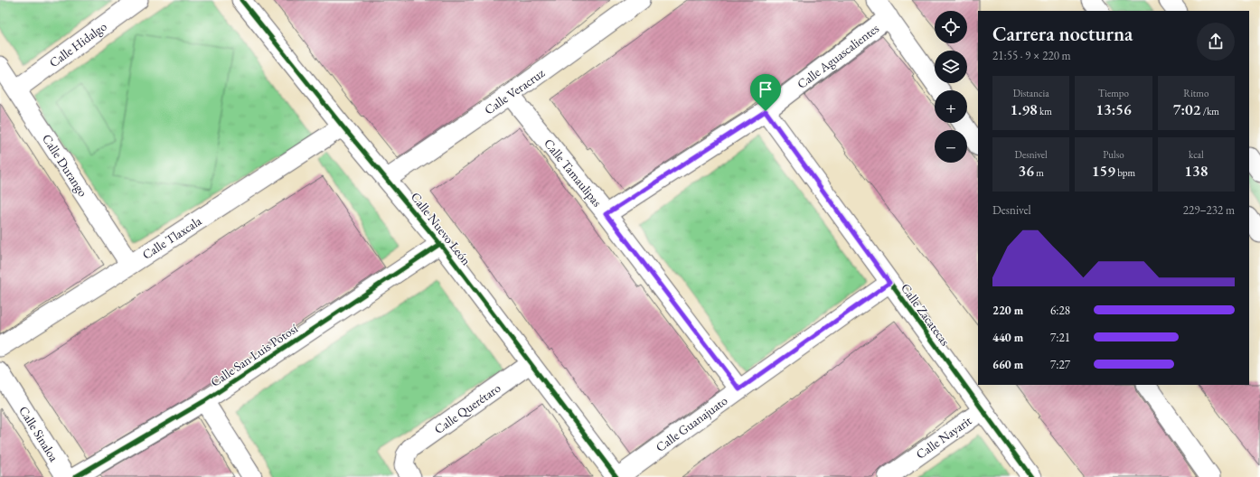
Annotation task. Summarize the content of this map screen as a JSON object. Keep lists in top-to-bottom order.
{
  "streets": {
    "street": [
      "Calle Hidalgo",
      "Calle Aguascalientes",
      "Calle Veracruz",
      "Calle Durango",
      "Calle Tamaulipas",
      "Calle Nuevo León",
      "Calle Tlaxcala",
      "Calle Zacatecas",
      "Calle San Luis Potosí",
      "Calle Querétaro",
      "Calle Guanajuato",
      "Calle Sinaloa",
      "Calle Nayarit"
    ]
  },
  "crossings": [
    ["Calle Hidalgo", "Calle Durango"],
    ["Calle Aguascalientes", "Calle Tamaulipas"],
    ["Calle Aguascalientes", "Calle Zacatecas"],
    ["Calle Veracruz", "Calle Tamaulipas"],
    ["Calle Veracruz", "Calle Nuevo León"],
    ["Calle Durango", "Calle Tlaxcala"],
    ["Calle Tamaulipas", "Calle Guanajuato"],
    ["Calle Nuevo León", "Calle Tlaxcala"],
    ["Calle Nuevo León", "Calle San Luis Potosí"],
    ["Calle Nuevo León", "Calle Querétaro"],
    ["Calle Nuevo León", "Calle Guanajuato"],
    ["Calle Zacatecas", "Calle Guanajuato"],
    ["Calle Zacatecas", "Calle Nayarit"]
  ],
  "page": {
    "map_buttons": ["+", "−"],
    "heading": ["Carrera nocturna", "21:55 · 9 × 220 m"],
    "stats": [
      ["Distancia", "1.98 km"],
      ["Tiempo", "13:56"],
      ["Ritmo", "7:02 /km"],
      ["Desnivel", "36 m"],
      ["Pulso", "159 bpm"],
      ["kcal", "138"]
    ],
    "chart": ["Desnivel", "229–232 m"],
    "list": [
      {
        "name": "220 m",
        "note": "6:28"
      },
      {
        "name": "440 m",
        "note": "7:21"
      },
      {
        "name": "660 m",
        "note": "7:27"
      }
    ]
  }
}
